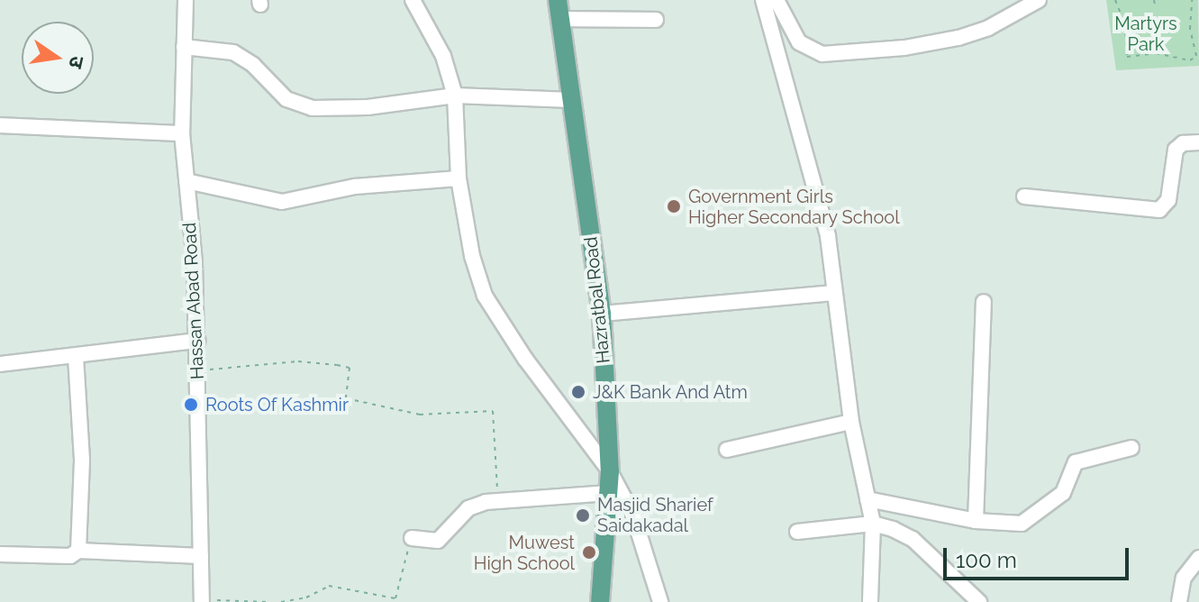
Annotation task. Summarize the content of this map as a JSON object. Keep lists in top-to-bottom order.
{
  "streets": {
    "main road": ["Hazratbal Road"],
    "street": ["Hassan Abad Road"]
  },
  "parks": ["Martyrs Park"],
  "places": [
    "Government Girls Higher Secondary School",
    "J&K Bank And Atm",
    "Roots Of Kashmir",
    "Masjid Sharief Saidakadal",
    "Muwest High School"
  ],
  "scale_bar": "100 m",
  "north": "right"
}
